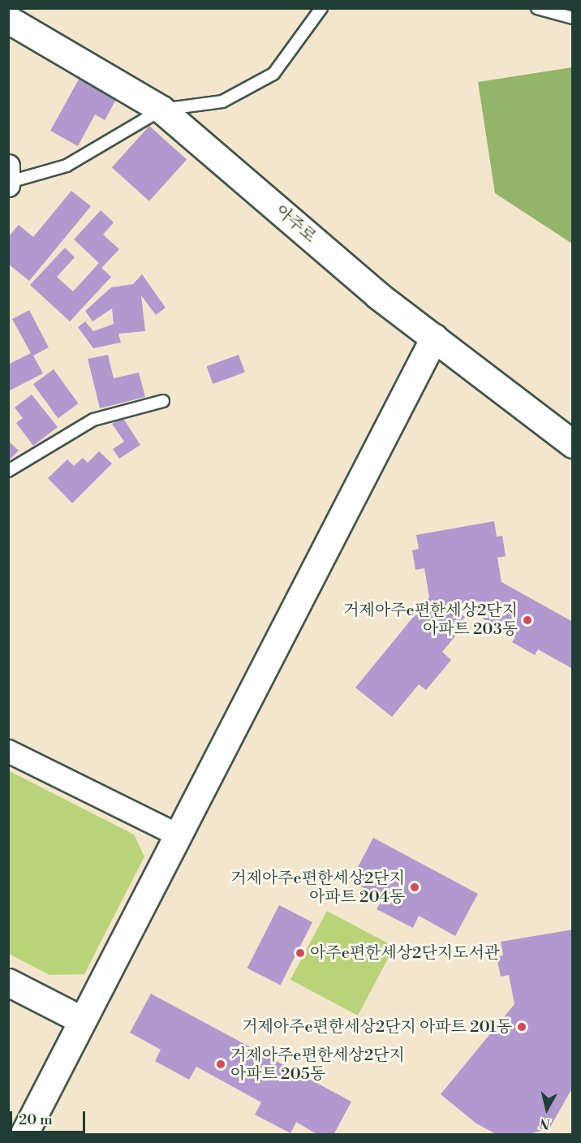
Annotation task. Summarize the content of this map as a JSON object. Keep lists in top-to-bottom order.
{
  "streets": {
    "street": ["아주로"]
  },
  "places": [
    "거제아주e편한세상2단지 아파트 203동",
    "거제아주e편한세상2단지 아파트 204동",
    "아주e편한세상2단지도서관",
    "거제아주e편한세상2단지 아파트 201동",
    "거제아주e편한세상2단지 아파트 205동"
  ],
  "scale_bar": "20 m",
  "north": "bottom"
}
